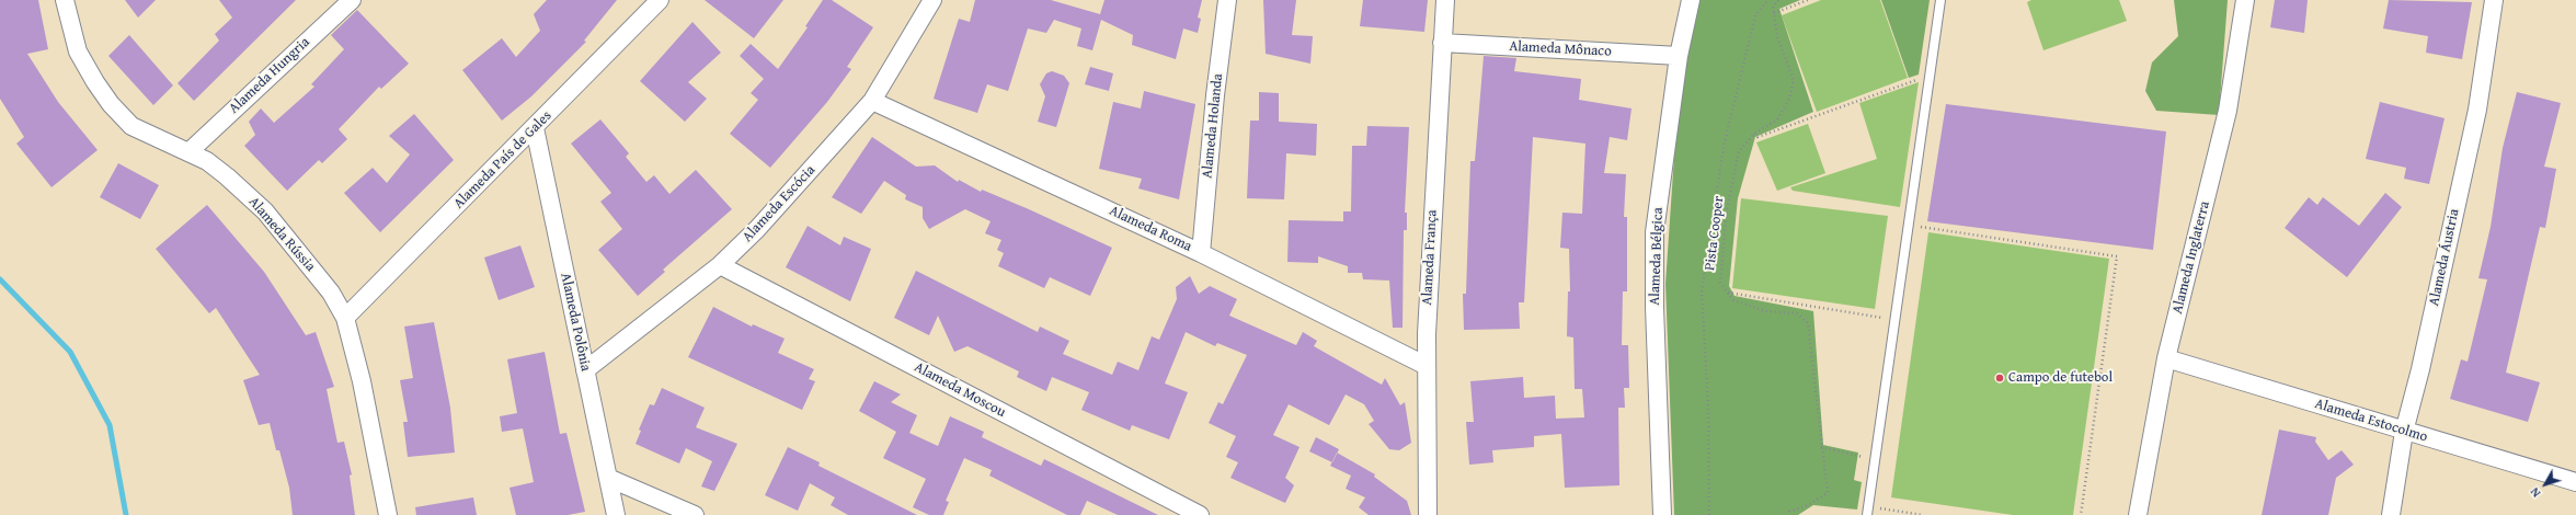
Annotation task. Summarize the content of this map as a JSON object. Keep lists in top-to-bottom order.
{
  "streets": {
    "street": [
      "Alameda Mônaco",
      "Alameda Hungria",
      "Alameda Holanda",
      "Alameda País de Gales",
      "Alameda Escócia",
      "Alameda Roma",
      "Alameda Rússia",
      "Alameda Bélgica",
      "Alameda França",
      "Alameda Inglaterra",
      "Alameda Áustria",
      "Alameda Polônia",
      "Alameda Moscou",
      "Alameda Estocolmo"
    ],
    "path": ["Pista Cooper"]
  },
  "crossings": [
    ["Alameda Mônaco", "Alameda Bélgica"],
    ["Alameda Mônaco", "Alameda França"],
    ["Alameda Hungria", "Alameda Rússia"],
    ["Alameda Holanda", "Alameda Roma"],
    ["Alameda País de Gales", "Alameda Rússia"],
    ["Alameda País de Gales", "Alameda Polônia"],
    ["Alameda Escócia", "Alameda Roma"],
    ["Alameda Escócia", "Alameda Polônia"],
    ["Alameda Escócia", "Alameda Moscou"],
    ["Alameda Roma", "Alameda França"],
    ["Alameda Inglaterra", "Alameda Estocolmo"],
    ["Alameda Áustria", "Alameda Estocolmo"]
  ],
  "places": ["Campo de futebol"],
  "north": "bottom left"
}
